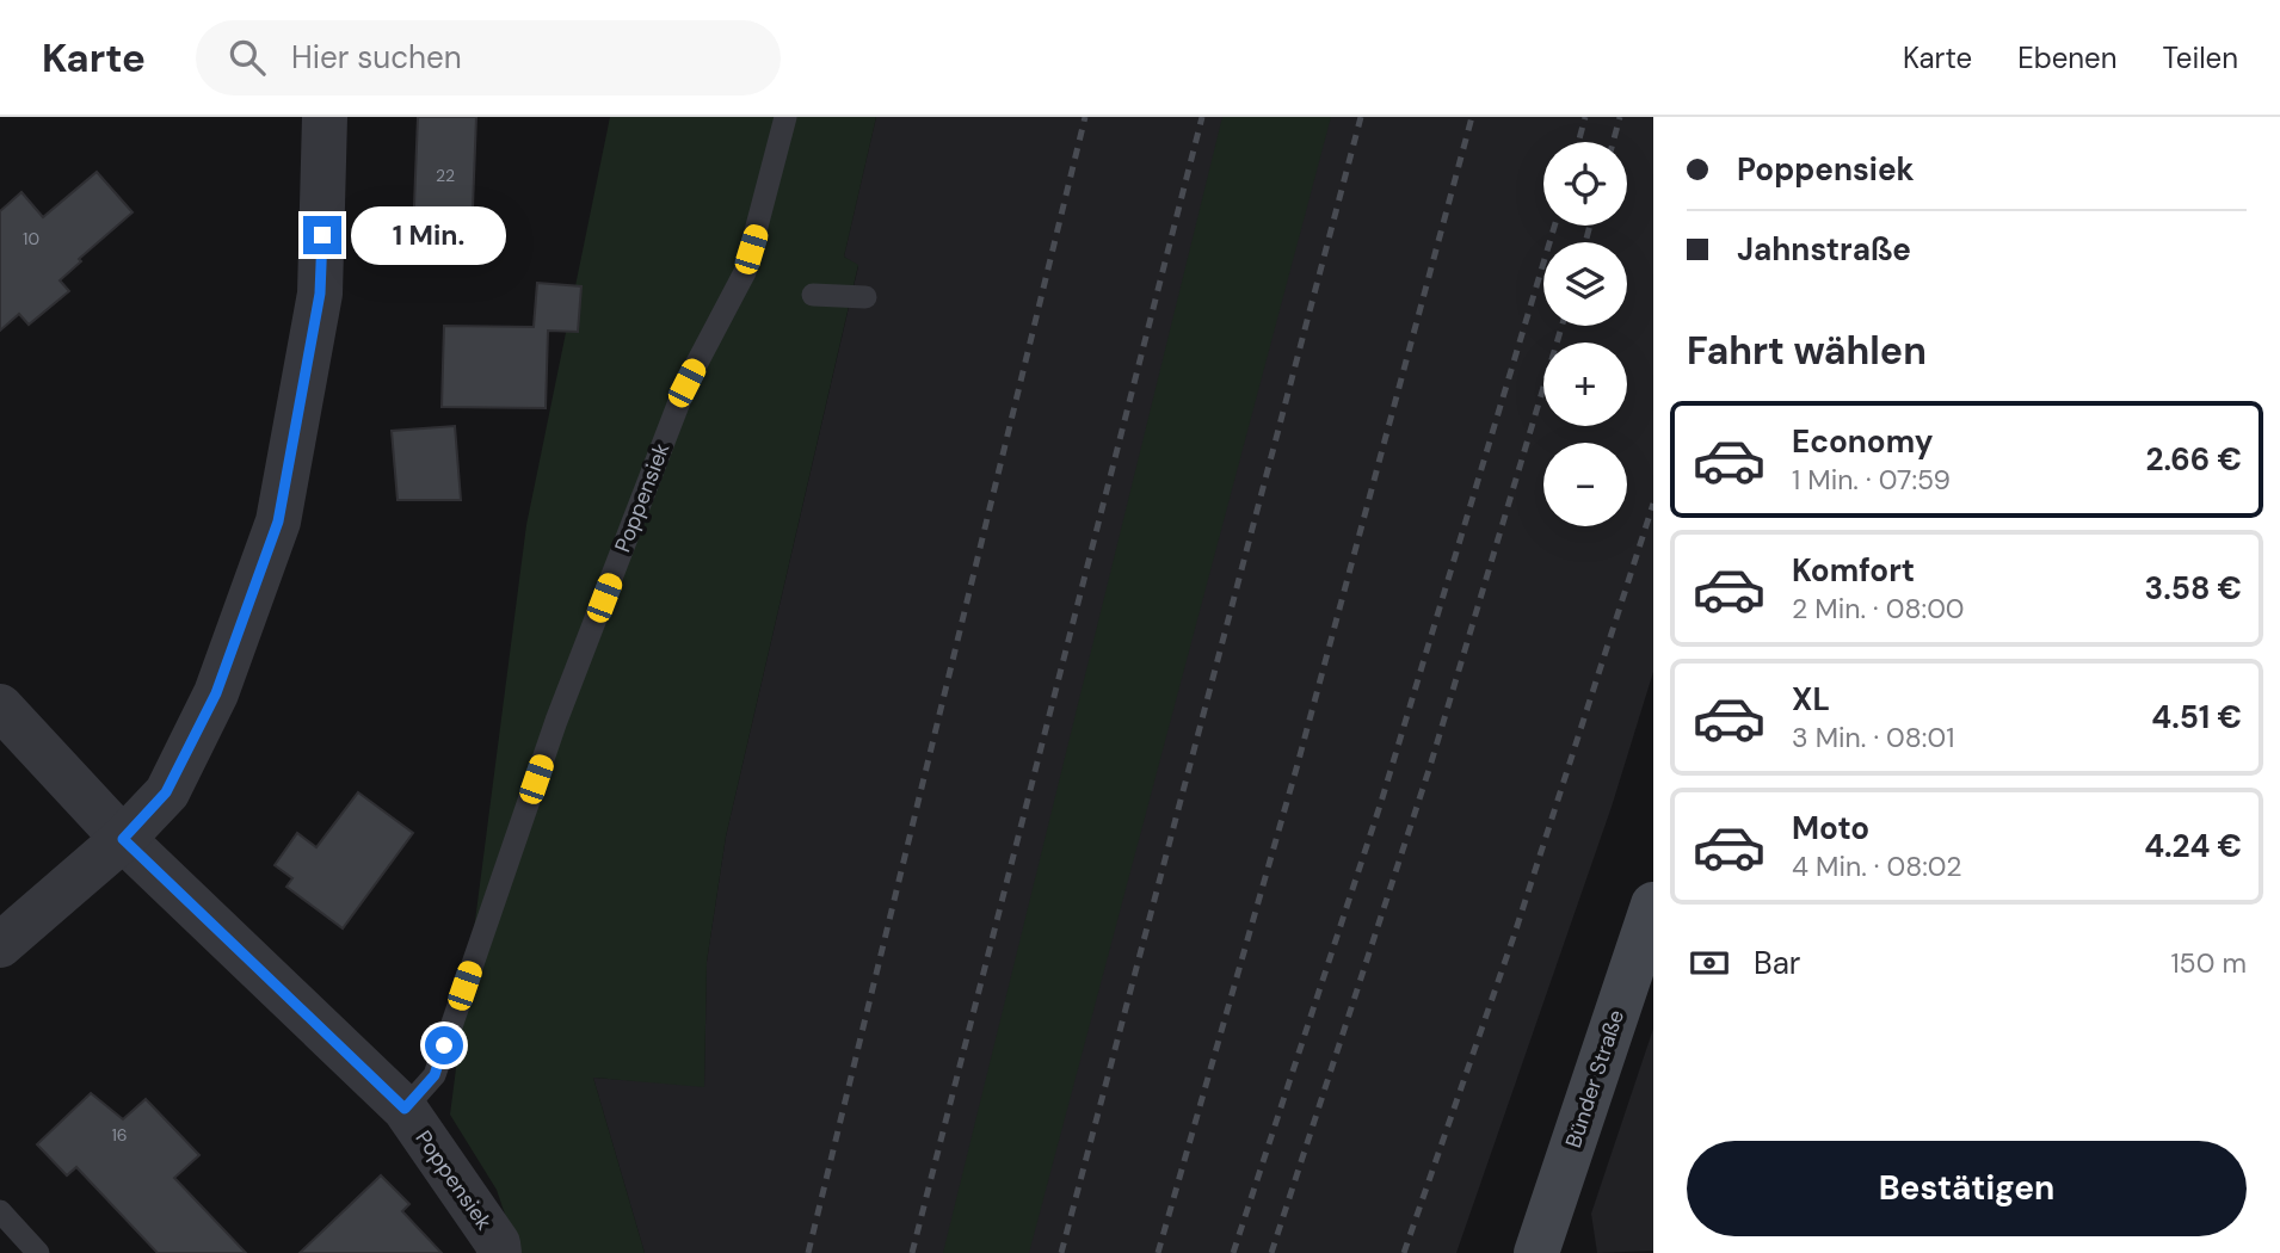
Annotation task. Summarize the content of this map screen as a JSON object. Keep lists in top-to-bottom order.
{
  "streets": {
    "main road": ["Bünder Straße"],
    "street": ["Poppensiek"]
  },
  "house_numbers": ["22", "10", "16"],
  "page": {
    "header": "Karte",
    "search": "Hier suchen",
    "nav": ["Karte", "Ebenen", "Teilen"],
    "banner": ["Poppensiek", "Jahnstraße"],
    "map_buttons": ["+", "−"],
    "bubble": "1 Min.",
    "heading": "Fahrt wählen",
    "list": [
      {
        "name": "Economy",
        "note": "1 Min. · 07:59",
        "value": "2.66 €"
      },
      {
        "name": "Komfort",
        "note": "2 Min. · 08:00",
        "value": "3.58 €"
      },
      {
        "name": "XL",
        "note": "3 Min. · 08:01",
        "value": "4.51 €"
      },
      {
        "name": "Moto",
        "note": "4 Min. · 08:02",
        "value": "4.24 €"
      }
    ],
    "pay": ["Bar", "150 m"],
    "buttons": "Bestätigen"
  }
}
